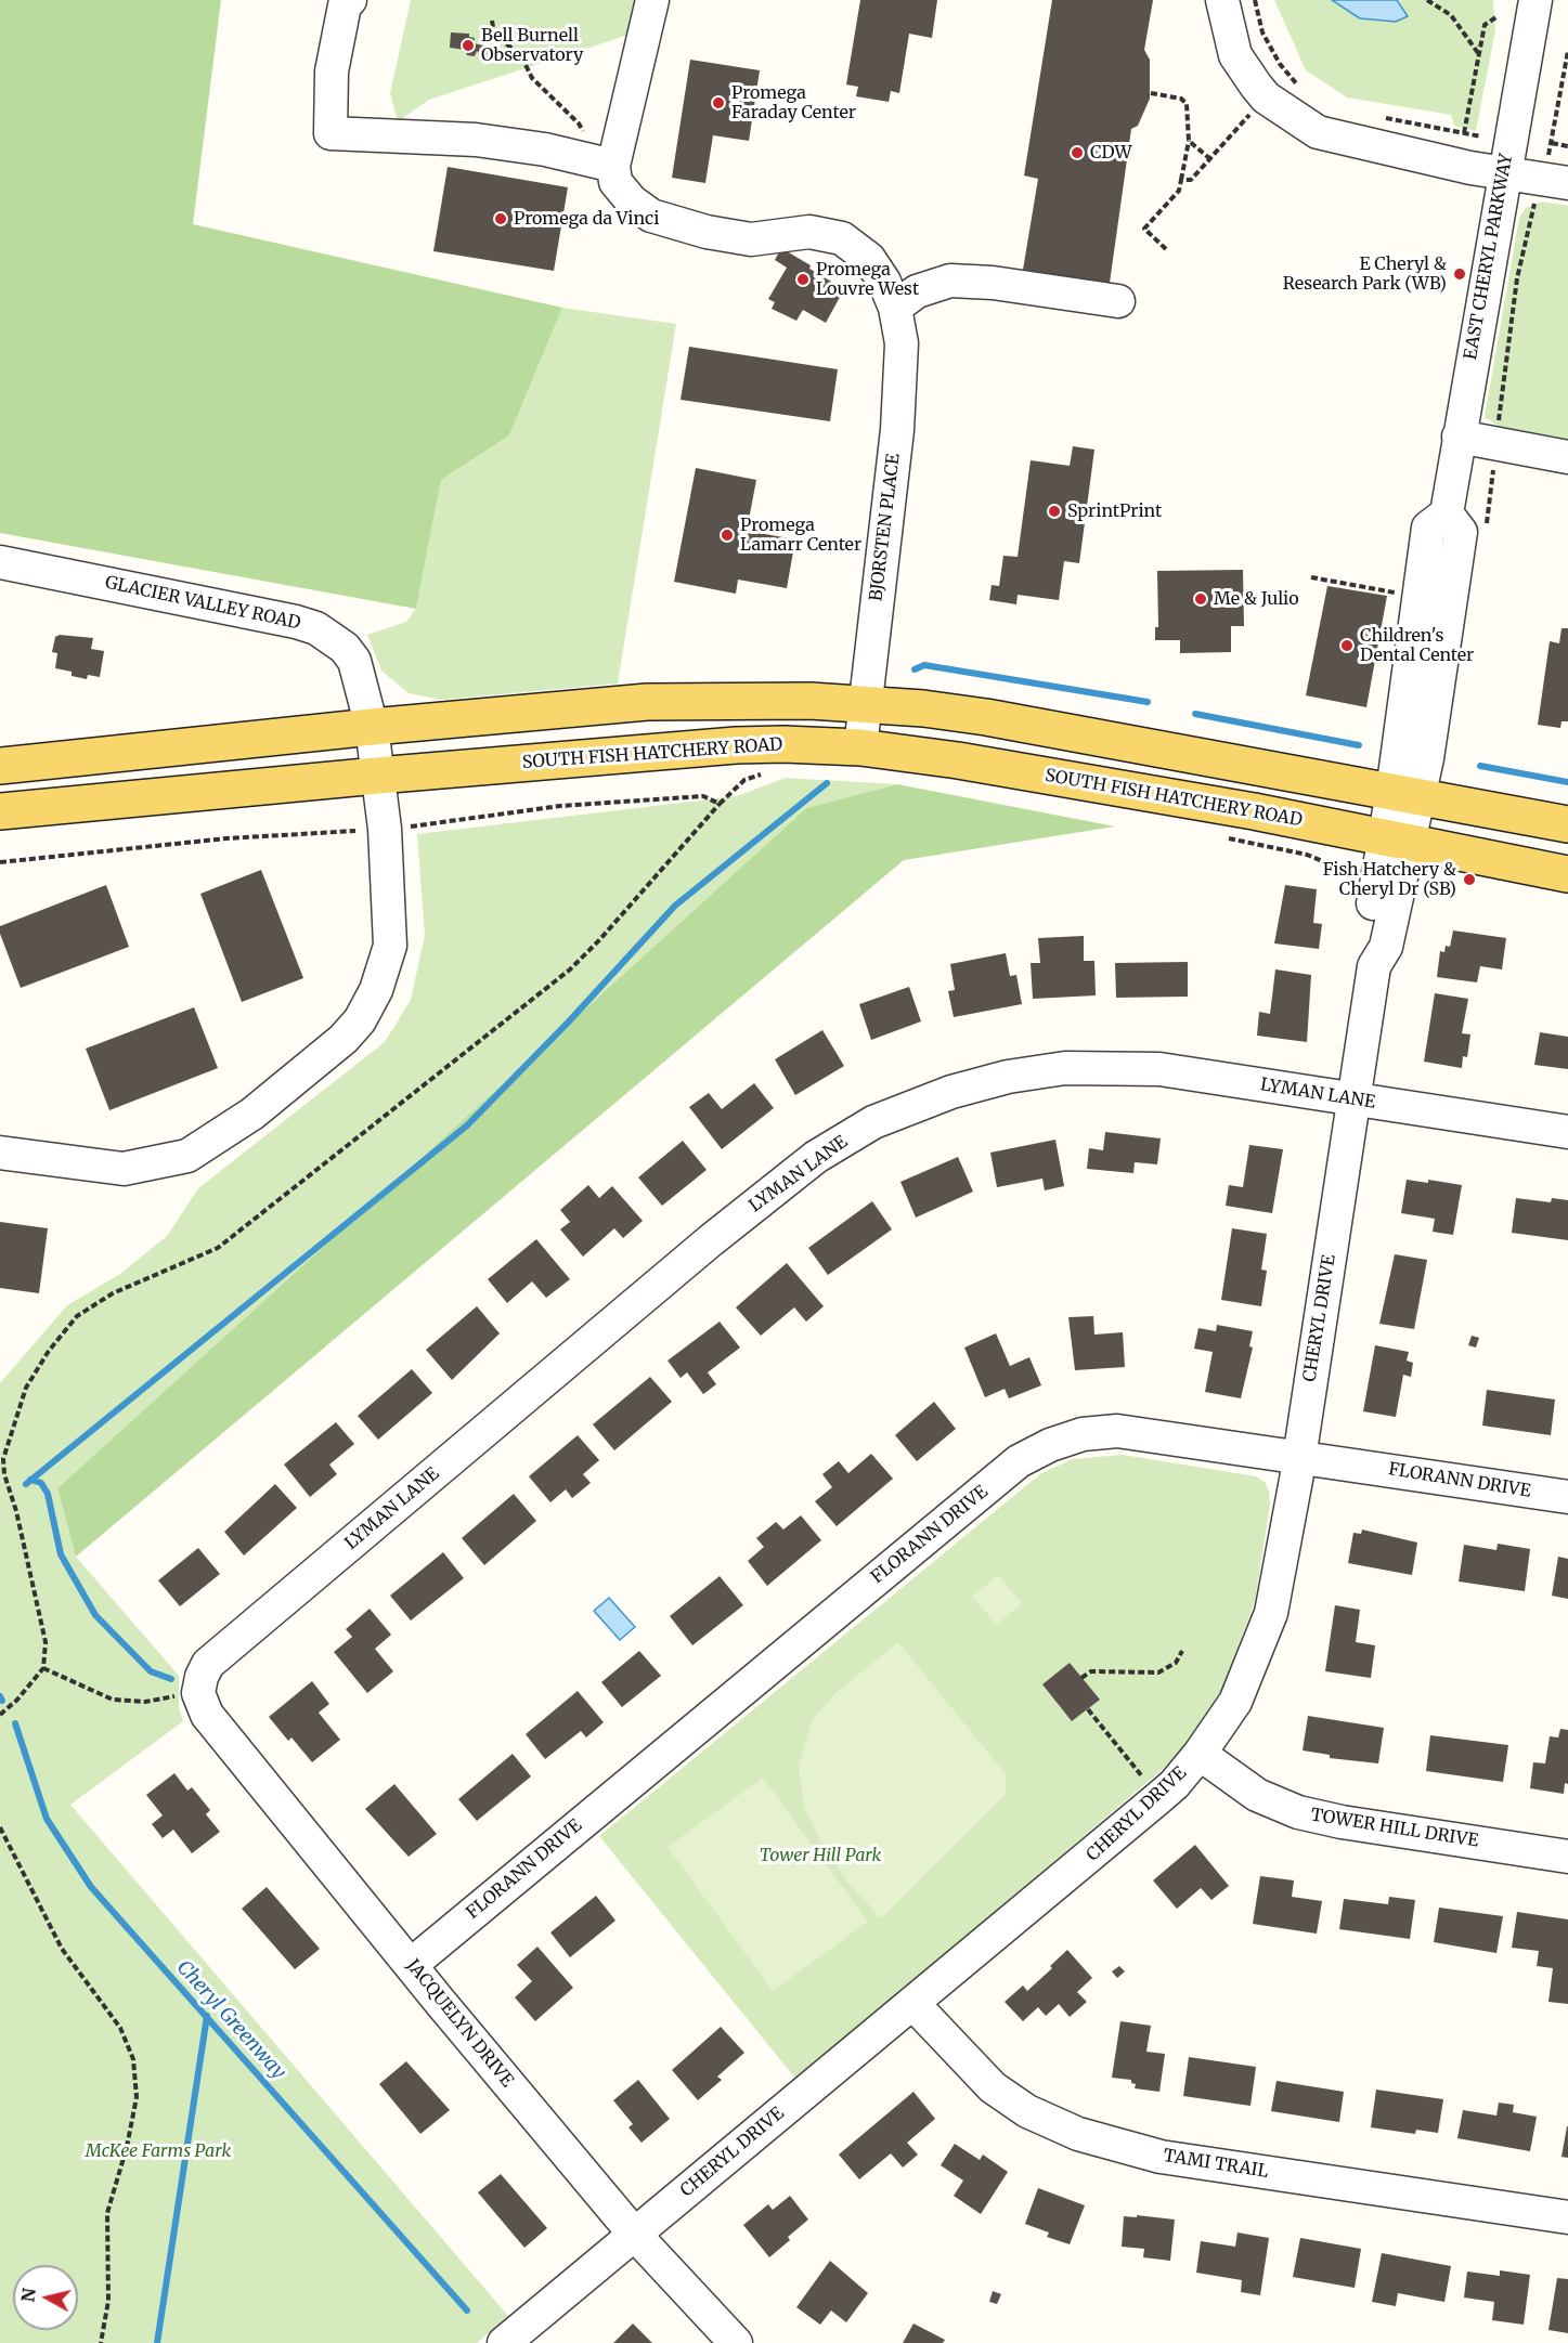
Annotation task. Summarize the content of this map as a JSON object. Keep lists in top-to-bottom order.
{
  "streets": {
    "main road": ["SOUTH FISH HATCHERY ROAD"],
    "street": [
      "EAST CHERYL PARKWAY",
      "BJORSTEN PLACE",
      "GLACIER VALLEY ROAD",
      "LYMAN LANE",
      "CHERYL DRIVE",
      "FLORANN DRIVE",
      "TOWER HILL DRIVE",
      "JACQUELYN DRIVE",
      "TAMI TRAIL"
    ]
  },
  "crossings": [
    ["EAST CHERYL PARKWAY", "SOUTH FISH HATCHERY ROAD"],
    ["EAST CHERYL PARKWAY", "CHERYL DRIVE"],
    ["BJORSTEN PLACE", "SOUTH FISH HATCHERY ROAD"],
    ["GLACIER VALLEY ROAD", "SOUTH FISH HATCHERY ROAD"],
    ["SOUTH FISH HATCHERY ROAD", "CHERYL DRIVE"],
    ["LYMAN LANE", "CHERYL DRIVE"],
    ["LYMAN LANE", "JACQUELYN DRIVE"],
    ["CHERYL DRIVE", "FLORANN DRIVE"],
    ["CHERYL DRIVE", "TOWER HILL DRIVE"],
    ["CHERYL DRIVE", "JACQUELYN DRIVE"],
    ["CHERYL DRIVE", "TAMI TRAIL"],
    ["FLORANN DRIVE", "JACQUELYN DRIVE"]
  ],
  "water": ["Cheryl Greenway"],
  "parks": ["Tower Hill Park", "McKee Farms Park"],
  "places": [
    "Bell Burnell Observatory",
    "Promega Faraday Center",
    "CDW",
    "Promega da Vinci",
    "E Cheryl & Research Park (WB)",
    "Promega Louvre West",
    "SprintPrint",
    "Promega Lamarr Center",
    "Me & Julio",
    "Children's Dental Center",
    "Fish Hatchery & Cheryl Dr (SB)"
  ],
  "north": "left"
}
